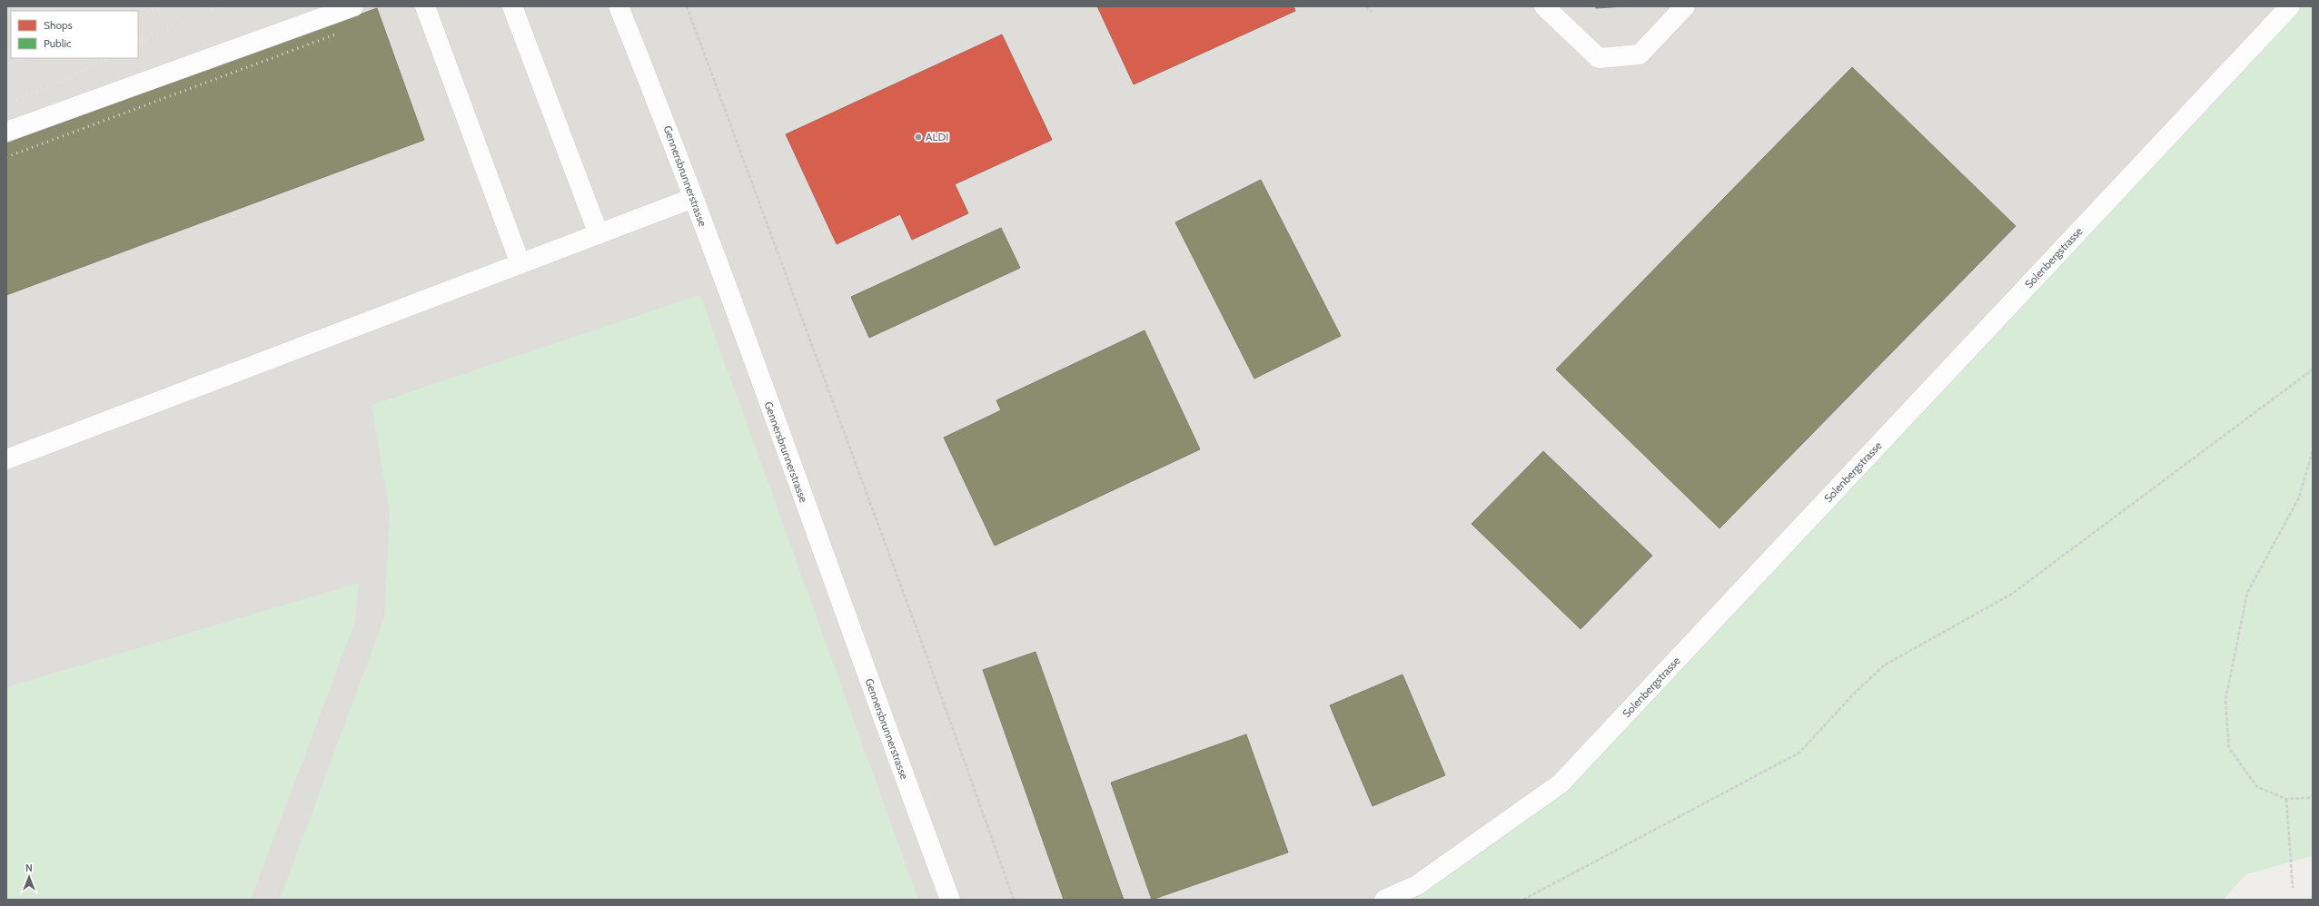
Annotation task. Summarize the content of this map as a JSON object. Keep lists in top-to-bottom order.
{
  "streets": {
    "street": ["Gennersbrunnerstrasse", "Solenbergstrasse"]
  },
  "places": ["ALDI"],
  "legend": ["Shops", "Public"],
  "north": "top"
}
